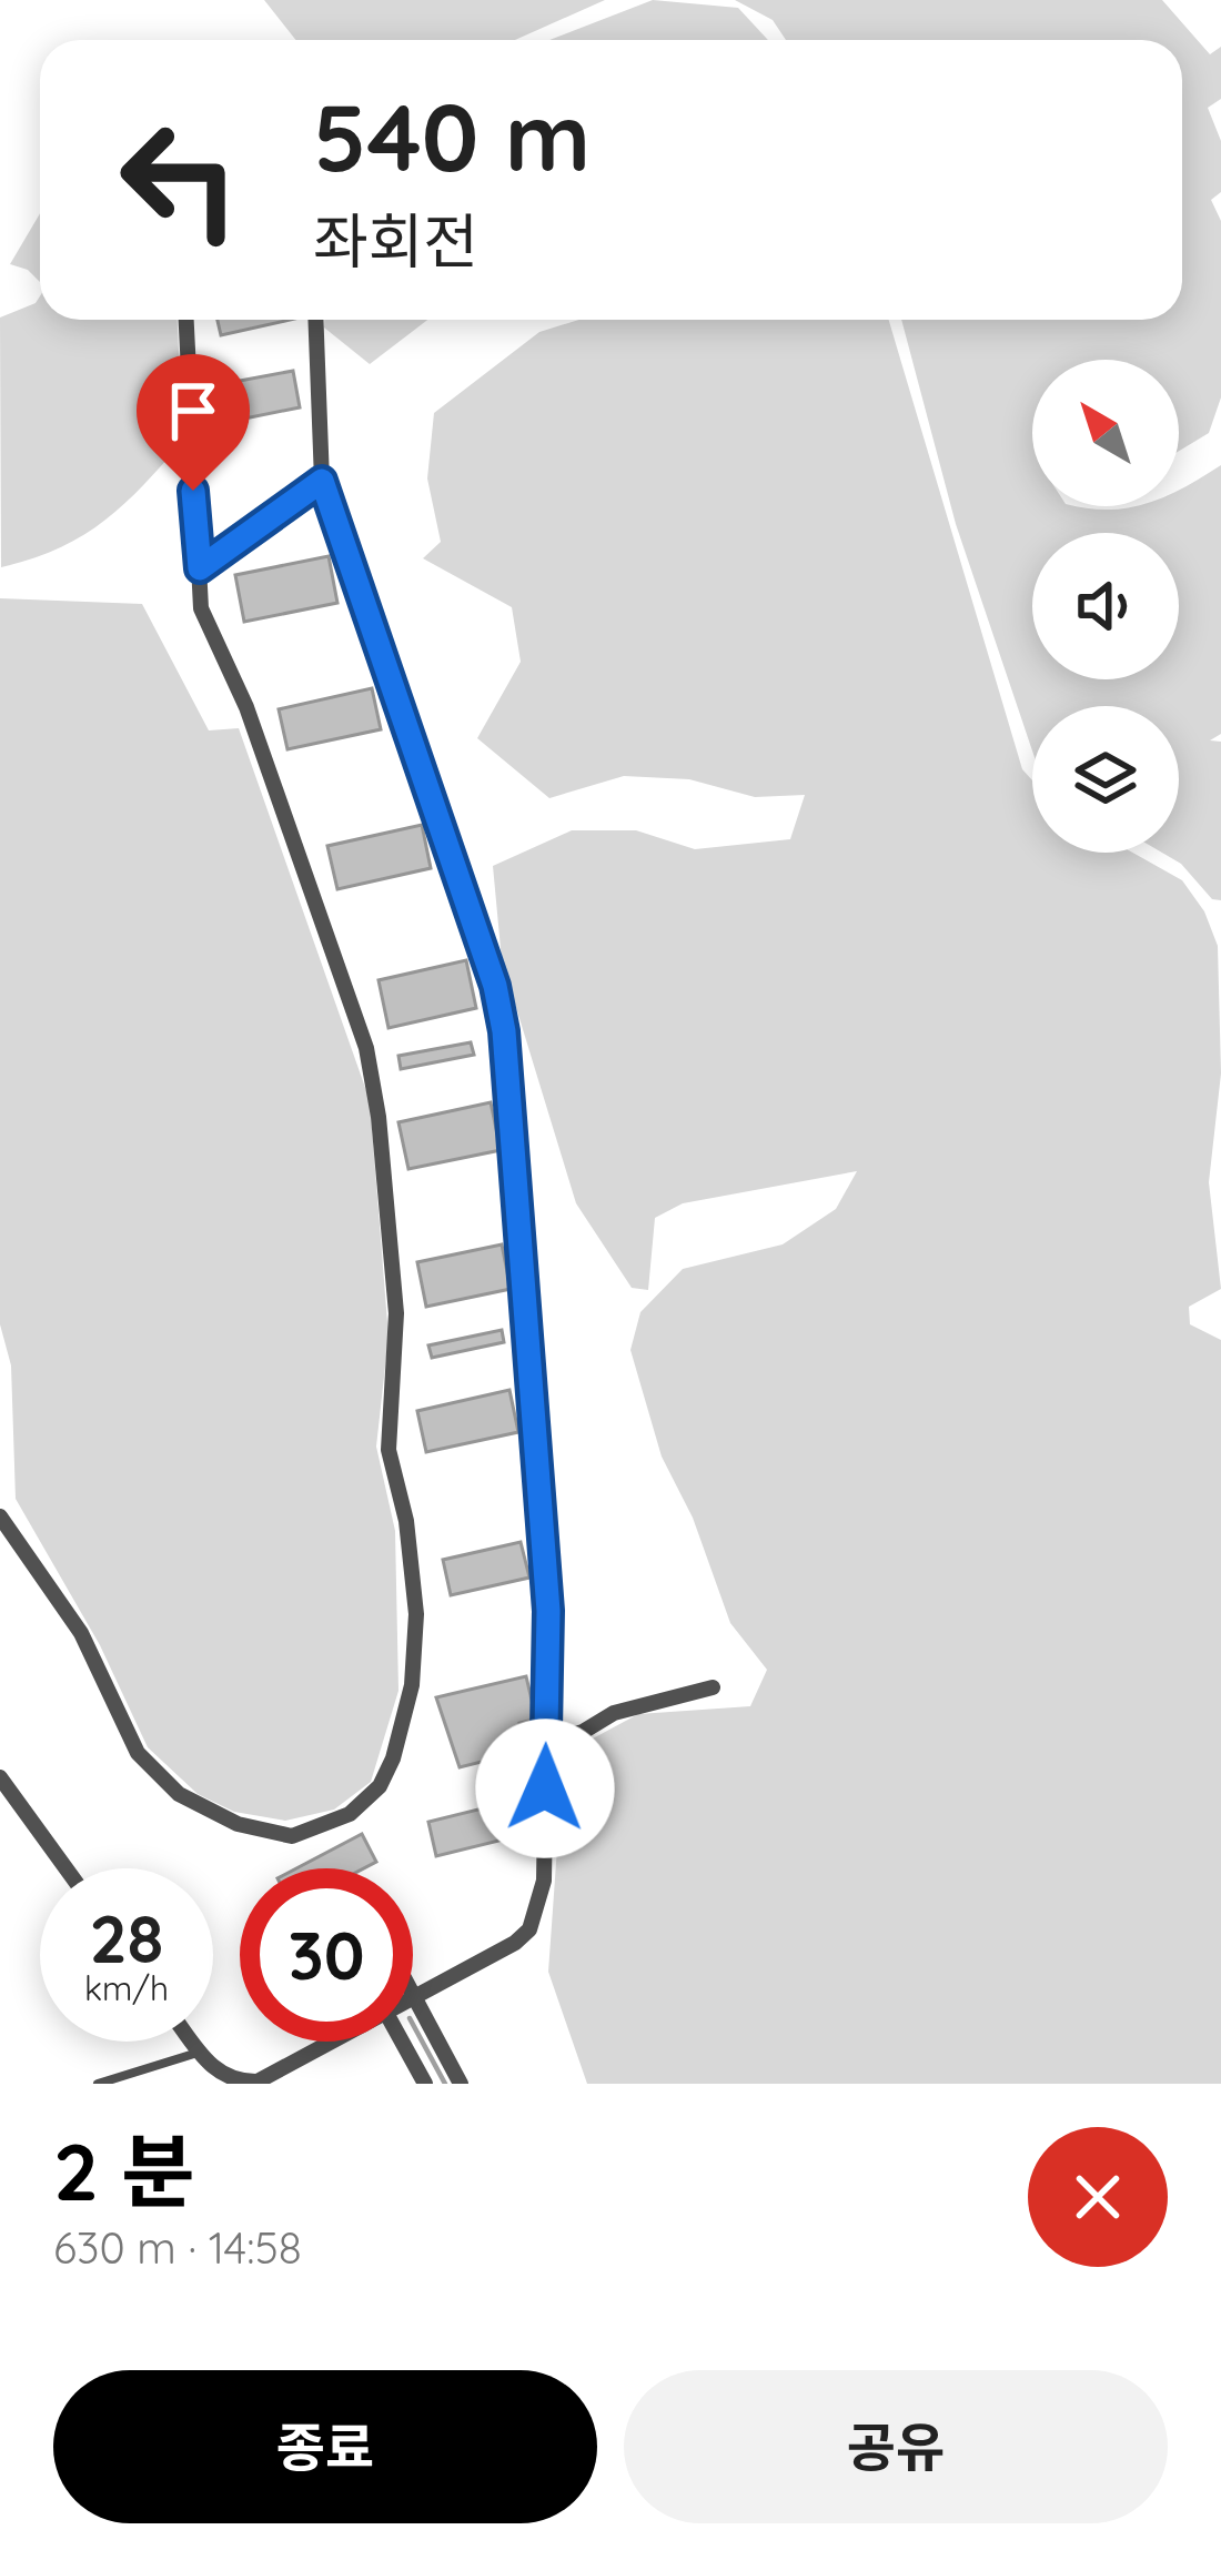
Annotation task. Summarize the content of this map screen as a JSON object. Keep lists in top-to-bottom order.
{
  "north": "top left",
  "page": {
    "turn": ["540 m", "좌회전"],
    "speed": "28 km/h",
    "limit": "30",
    "heading": ["2 분", "630 m · 14:58"],
    "buttons": ["종료", "공유"]
  }
}
